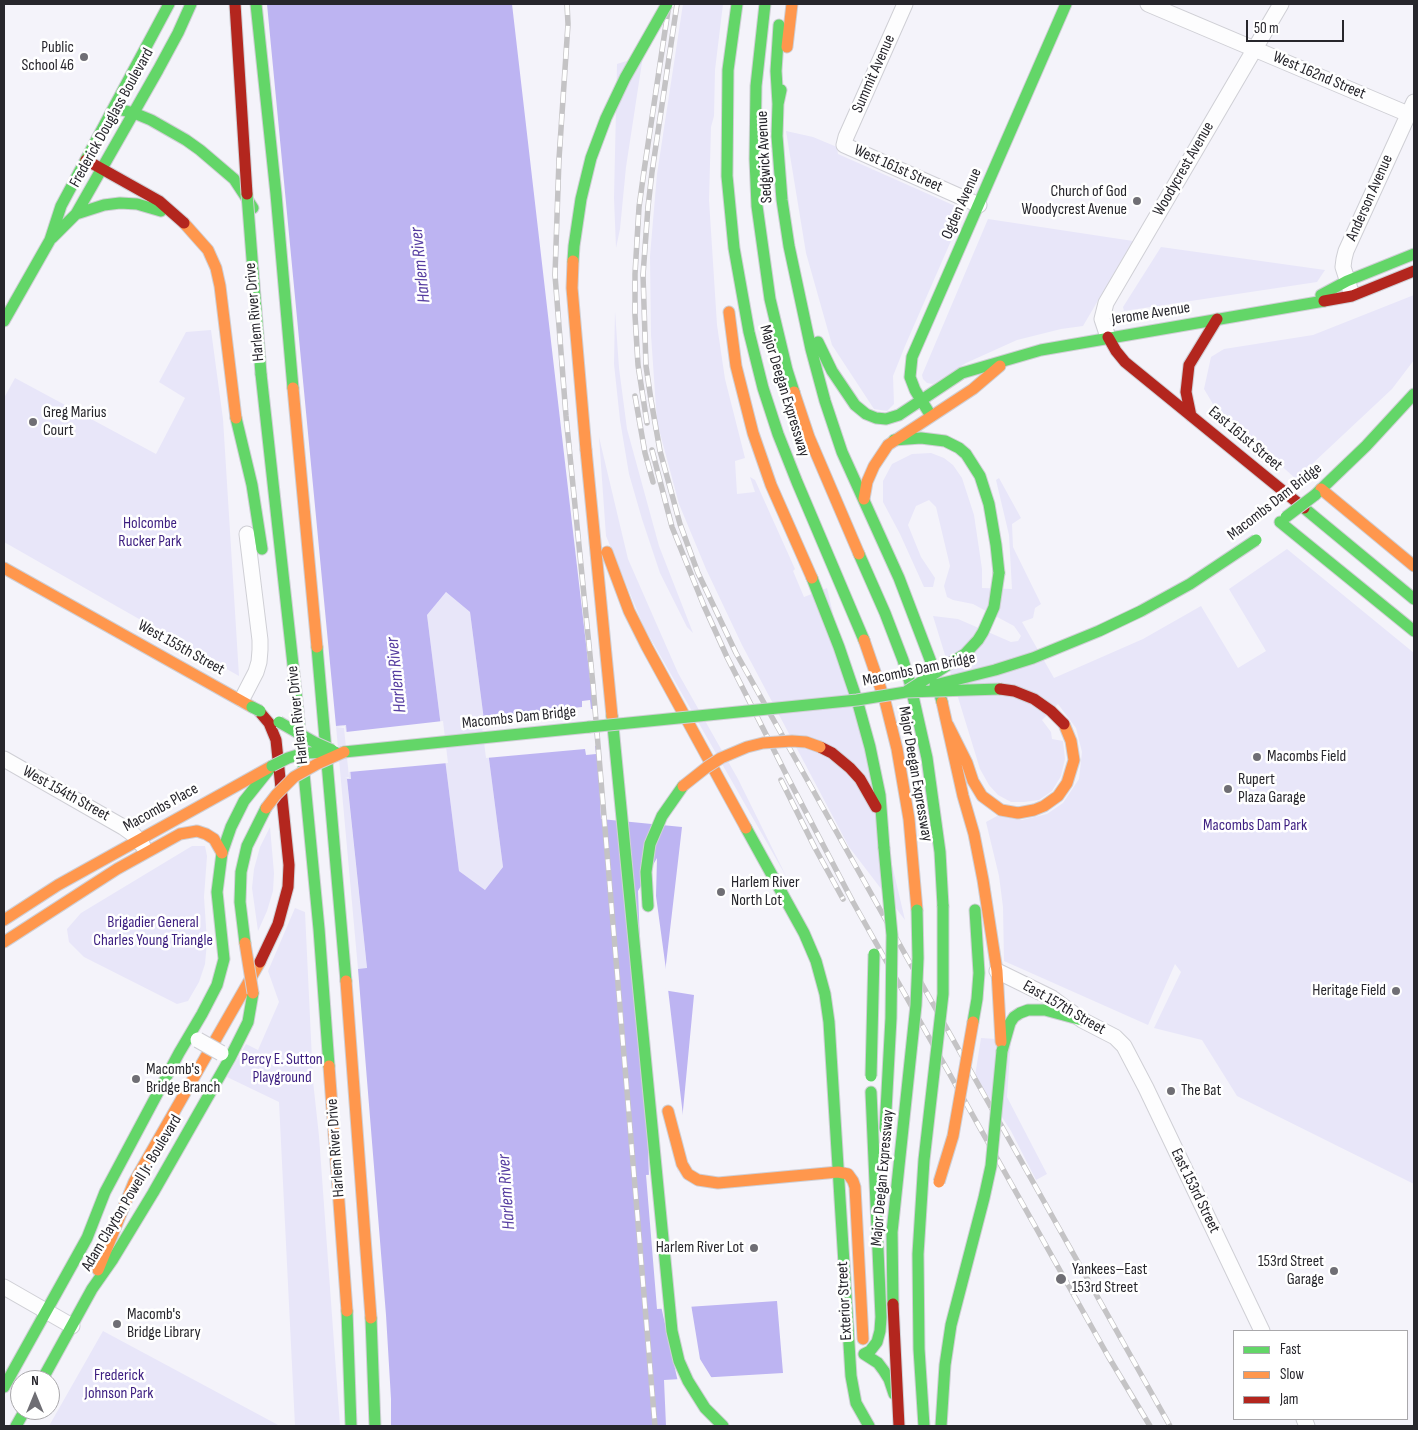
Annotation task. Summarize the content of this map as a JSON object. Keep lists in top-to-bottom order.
{
  "streets": {
    "main road": [
      "Frederick Douglass Boulevard",
      "Sedgwick Avenue",
      "Ogden Avenue",
      "Harlem River Drive",
      "Jerome Avenue",
      "Major Deegan Expressway",
      "East 161st Street",
      "Macombs Dam Bridge",
      "West 155th Street",
      "Macombs Place",
      "Adam Clayton Powell Jr. Boulevard",
      "Exterior Street"
    ],
    "street": [
      "Summit Avenue",
      "West 162nd Street",
      "West 161st Street",
      "Woodycrest Avenue",
      "Anderson Avenue",
      "West 154th Street",
      "East 157th Street",
      "East 153rd Street"
    ]
  },
  "crossings": [
    ["Summit Avenue", "West 161st Street"],
    ["West 162nd Street", "Woodycrest Avenue"],
    ["West 162nd Street", "Anderson Avenue"],
    ["Frederick Douglass Boulevard", "Harlem River Drive"],
    ["Sedgwick Avenue", "Jerome Avenue"],
    ["West 161st Street", "Ogden Avenue"],
    ["Woodycrest Avenue", "Jerome Avenue"],
    ["Woodycrest Avenue", "East 161st Street"],
    ["Anderson Avenue", "Jerome Avenue"],
    ["Ogden Avenue", "Jerome Avenue"],
    ["Harlem River Drive", "Adam Clayton Powell Jr. Boulevard"],
    ["Jerome Avenue", "East 161st Street"],
    ["Macombs Dam Bridge", "West 155th Street"],
    ["Macombs Dam Bridge", "Macombs Place"],
    ["Macombs Dam Bridge", "Adam Clayton Powell Jr. Boulevard"],
    ["West 155th Street", "Macombs Place"],
    ["West 155th Street", "Adam Clayton Powell Jr. Boulevard"],
    ["West 154th Street", "Macombs Place"],
    ["Macombs Place", "Adam Clayton Powell Jr. Boulevard"],
    ["East 157th Street", "East 153rd Street"]
  ],
  "water": ["Harlem River"],
  "parks": [
    "Holcombe Rucker Park",
    "Macombs Dam Park",
    "Brigadier General Charles Young Triangle",
    "Percy E. Sutton Playground",
    "Frederick Johnson Park"
  ],
  "places": [
    "Public School 46",
    "Church of God Woodycrest Avenue",
    "Greg Marius Court",
    "Macombs Field",
    "Rupert Plaza Garage",
    "Harlem River North Lot",
    "Heritage Field",
    "Macomb's Bridge Branch",
    "The Bat",
    "Harlem River Lot",
    "153rd Street Garage",
    "Yankees–East 153rd Street",
    "Macomb's Bridge Library"
  ],
  "legend": ["Fast", "Slow", "Jam"],
  "scale_bar": "50 m",
  "north": "top"
}
